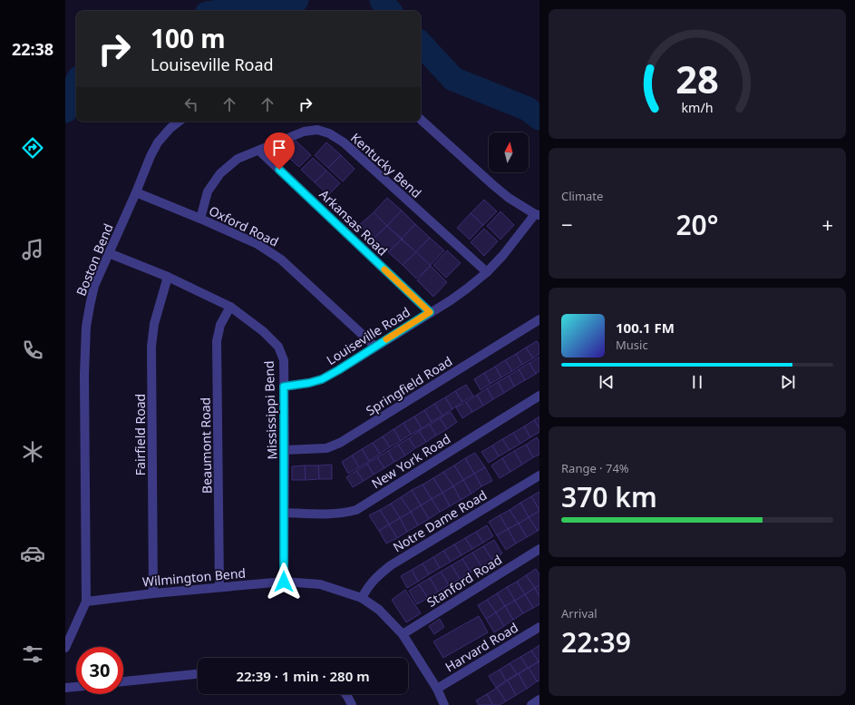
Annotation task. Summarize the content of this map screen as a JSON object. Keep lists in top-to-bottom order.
{
  "streets": {
    "street": [
      "Kentucky Bend",
      "Arkansas Road",
      "Oxford Road",
      "Boston Bend",
      "Louiseville Road",
      "Springfield Road",
      "Mississippi Bend",
      "Fairfield Road",
      "Beaumont Road",
      "New York Road",
      "Notre Dame Road",
      "Wilmington Bend",
      "Stanford Road",
      "Harvard Road"
    ]
  },
  "crossings": [
    ["Kentucky Bend", "Arkansas Road"],
    ["Kentucky Bend", "Oxford Road"],
    ["Kentucky Bend", "Louiseville Road"],
    ["Arkansas Road", "Louiseville Road"],
    ["Oxford Road", "Boston Bend"],
    ["Oxford Road", "Louiseville Road"],
    ["Boston Bend", "Mississippi Bend"],
    ["Boston Bend", "Wilmington Bend"],
    ["Louiseville Road", "Mississippi Bend"],
    ["Springfield Road", "Mississippi Bend"],
    ["Mississippi Bend", "Fairfield Road"],
    ["Mississippi Bend", "Beaumont Road"],
    ["Mississippi Bend", "New York Road"],
    ["Mississippi Bend", "Wilmington Bend"],
    ["Fairfield Road", "Wilmington Bend"],
    ["Beaumont Road", "Wilmington Bend"],
    ["Notre Dame Road", "Wilmington Bend"],
    ["Wilmington Bend", "Stanford Road"],
    ["Wilmington Bend", "Harvard Road"]
  ],
  "north": "top",
  "page": {
    "tabs": "22:38",
    "turn": ["100 m", "Louiseville Road"],
    "tile": [
      "Climate",
      ["Range · 74%", "370 km"],
      ["Arrival", "22:39"]
    ],
    "heat": ["−", "20°", "+"],
    "song": ["100.1 FM", "Music"],
    "limit": "30",
    "trip": "22:39 · 1 min · 280 m",
    "gauge": ["28", "km/h"]
  }
}
